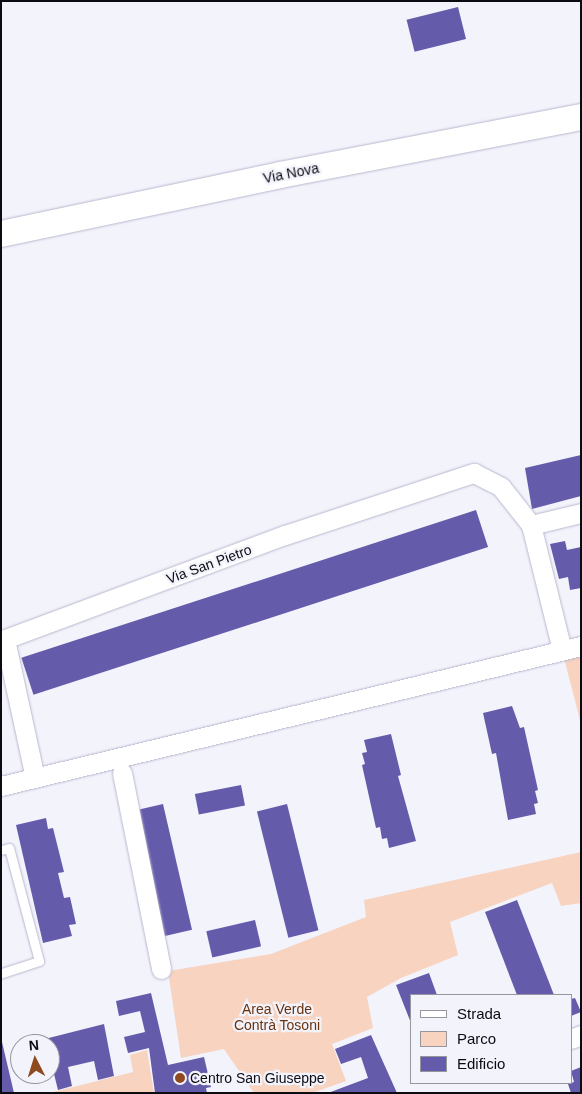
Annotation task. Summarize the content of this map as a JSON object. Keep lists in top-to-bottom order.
{
  "streets": {
    "street": ["Via Nova", "Via San Pietro"]
  },
  "parks": ["Area Verde Contrà Tosoni"],
  "places": ["Centro San Giuseppe"],
  "legend": ["Strada", "Parco", "Edificio"],
  "north": "top"
}
